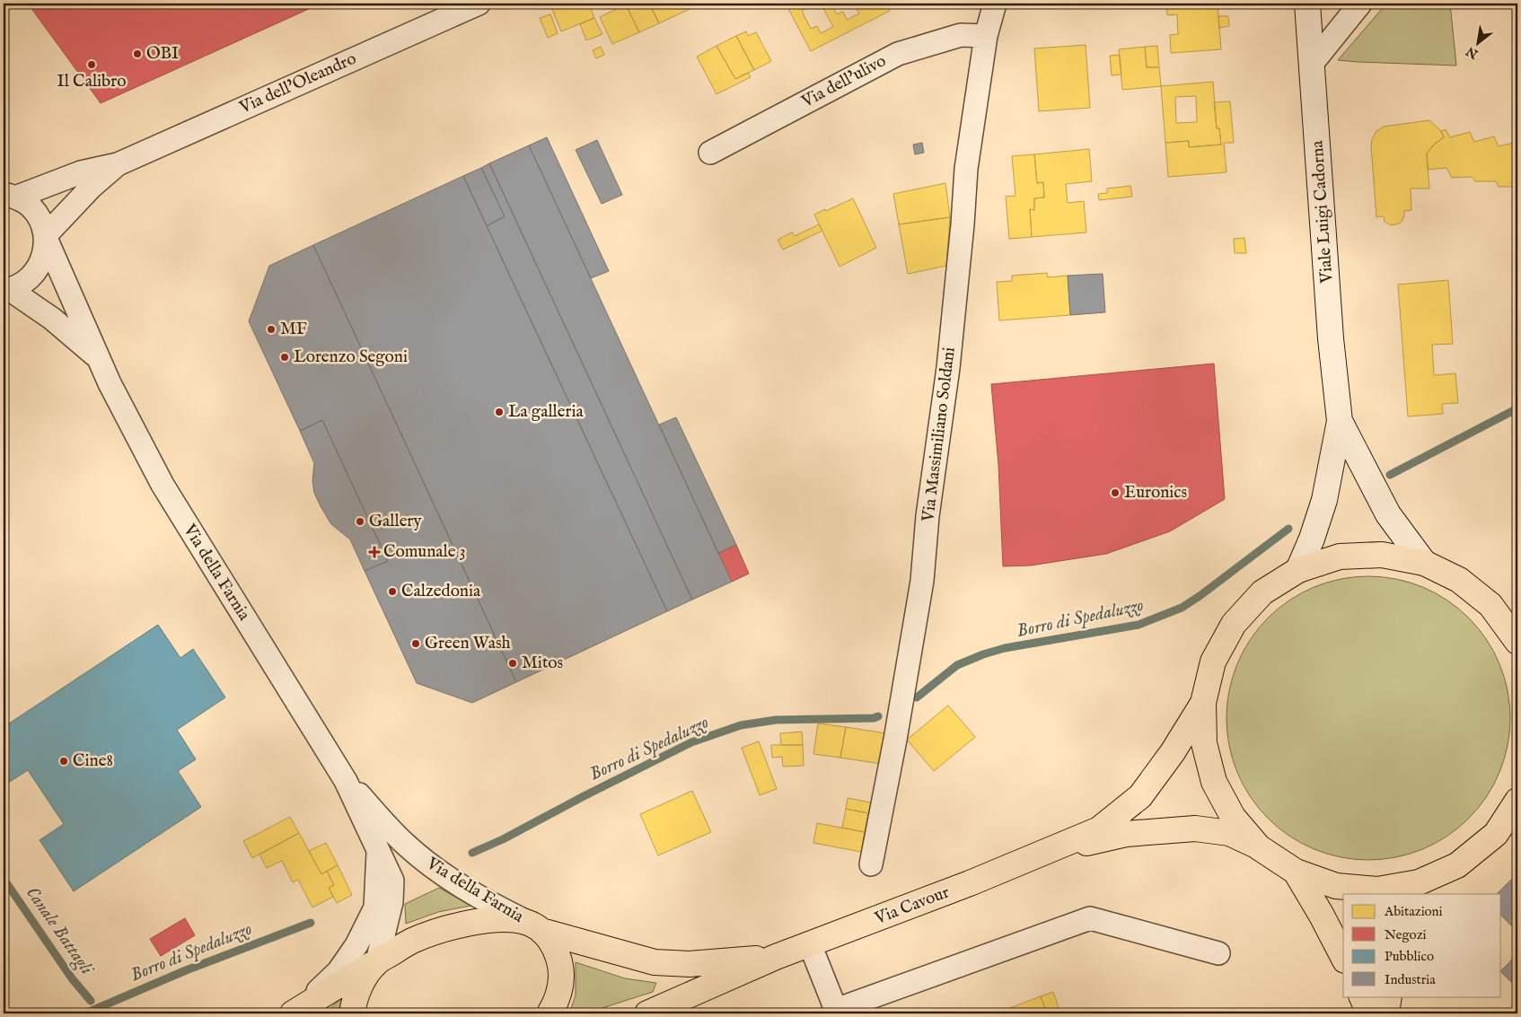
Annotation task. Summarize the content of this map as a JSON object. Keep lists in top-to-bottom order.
{
  "streets": {
    "main road": ["Via Cavour"],
    "street": [
      "Via dell'ulivo",
      "Via dell'Oleandro",
      "Viale Luigi Cadorna",
      "Via Massimiliano Soldani",
      "Via della Farnia"
    ]
  },
  "crossings": [
    ["Via dell'ulivo", "Via Massimiliano Soldani"],
    ["Via dell'Oleandro", "Via della Farnia"],
    ["Via della Farnia", "Via Cavour"]
  ],
  "water": ["Borro di Spedaluzzo", "Canale Battagli"],
  "places": {
    "other": [
      "OBI",
      "Il Calibro",
      "MF",
      "Lorenzo Segoni",
      "La galleria",
      "Euronics",
      "Gallery",
      "Calzedonia",
      "Green Wash",
      "Mitos",
      "Cine8"
    ],
    "health": ["Comunale 3"]
  },
  "legend": [
    "Abitazioni",
    "Negozi",
    "Pubblico",
    "Industria"
  ],
  "north": "bottom left"
}
